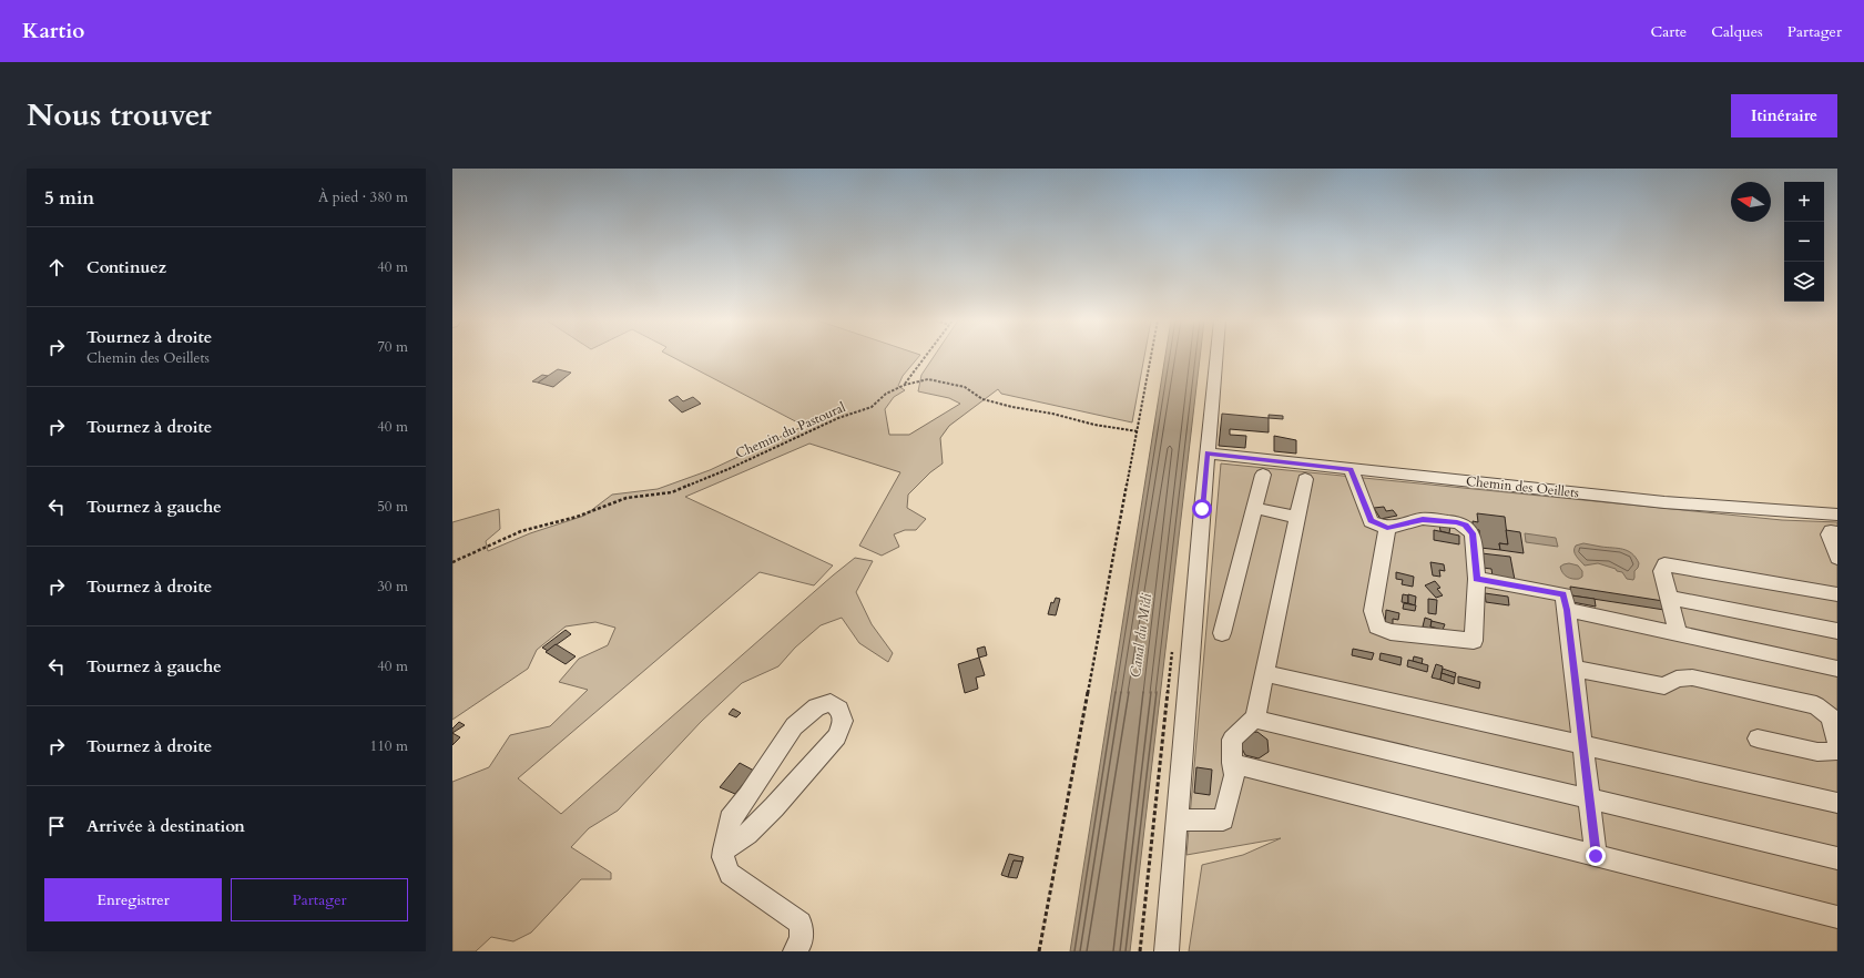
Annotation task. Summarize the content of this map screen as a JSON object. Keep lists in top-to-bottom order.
{
  "streets": {
    "street": ["Chemin des Oeillets"],
    "path": ["Chemin du Pastoural"]
  },
  "water": ["Canal du Midi"],
  "north": "left",
  "page": {
    "header": "Kartio",
    "nav": ["Carte", "Calques", "Partager"],
    "title": "Nous trouver",
    "buttons": [
      "Itinéraire",
      ["Enregistrer", "Partager"]
    ],
    "heading": ["5 min", "À pied · 380 m"],
    "map_buttons": ["+", "−"],
    "list": [
      ["Continuez", "40 m"],
      ["Tournez à droite", "Chemin des Oeillets", "70 m"],
      ["Tournez à droite", "40 m"],
      ["Tournez à gauche", "50 m"],
      ["Tournez à droite", "30 m"],
      ["Tournez à gauche", "40 m"],
      ["Tournez à droite", "110 m"],
      "Arrivée à destination"
    ]
  }
}
